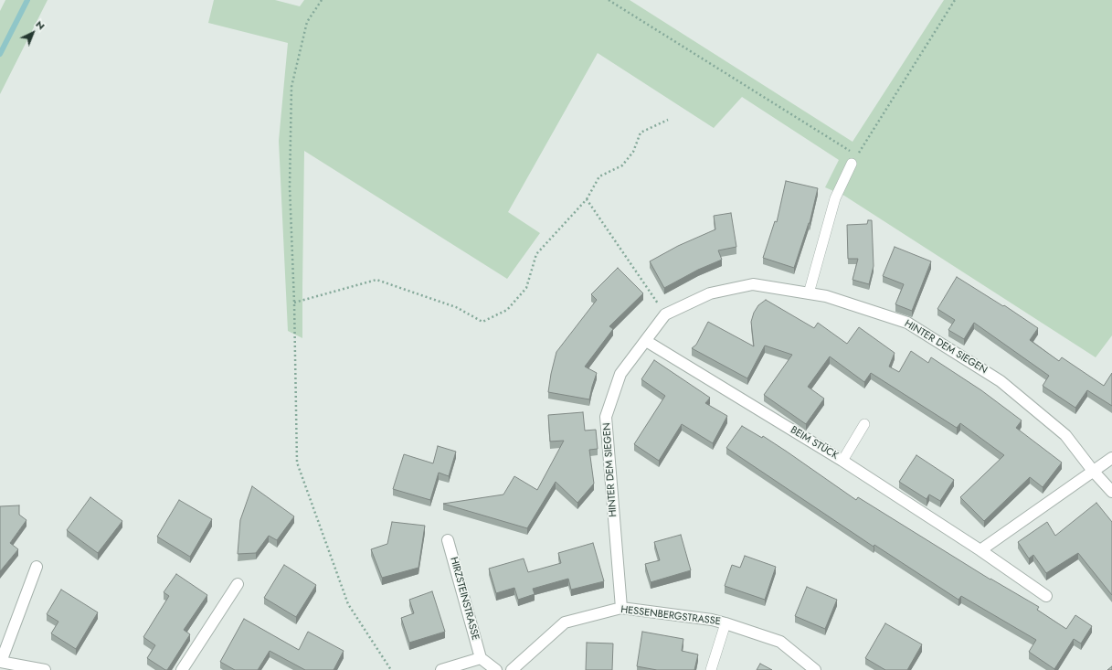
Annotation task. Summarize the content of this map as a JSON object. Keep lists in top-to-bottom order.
{
  "streets": {
    "street": [
      "HINTER DEM SIEGEN",
      "BEIM STÜCK",
      "HIRZSTEINSTRASSE",
      "HESSENBERGSTRASSE"
    ]
  },
  "crossings": [
    ["HINTER DEM SIEGEN", "BEIM STÜCK"],
    ["HINTER DEM SIEGEN", "HESSENBERGSTRASSE"]
  ],
  "north": "top right"
}
